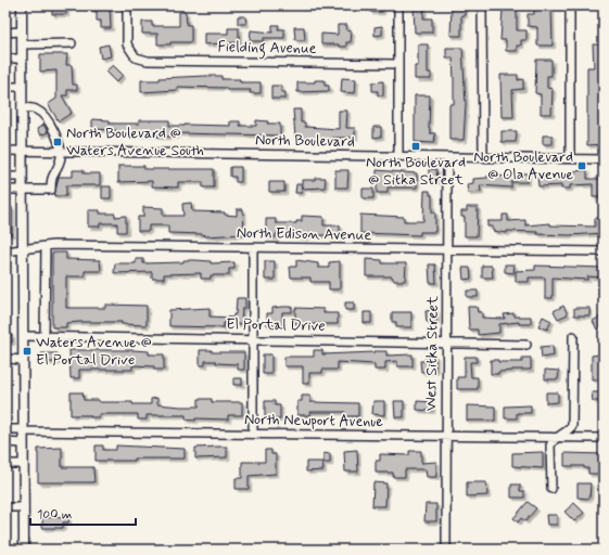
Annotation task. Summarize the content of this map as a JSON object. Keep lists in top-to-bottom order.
{
  "streets": {
    "street": [
      "Fielding Avenue",
      "North Boulevard",
      "North Edison Avenue",
      "El Portal Drive",
      "West Sitka Street",
      "North Newport Avenue"
    ]
  },
  "crossings": [
    ["North Boulevard", "West Sitka Street"],
    ["North Edison Avenue", "West Sitka Street"],
    ["El Portal Drive", "West Sitka Street"],
    ["West Sitka Street", "North Newport Avenue"]
  ],
  "places": {
    "transit": [
      "North Boulevard @ Waters Avenue South",
      "North Boulevard @ Sitka Street",
      "North Boulevard @ Ola Avenue",
      "Waters Avenue @ El Portal Drive"
    ]
  },
  "scale_bar": "100 m"
}
